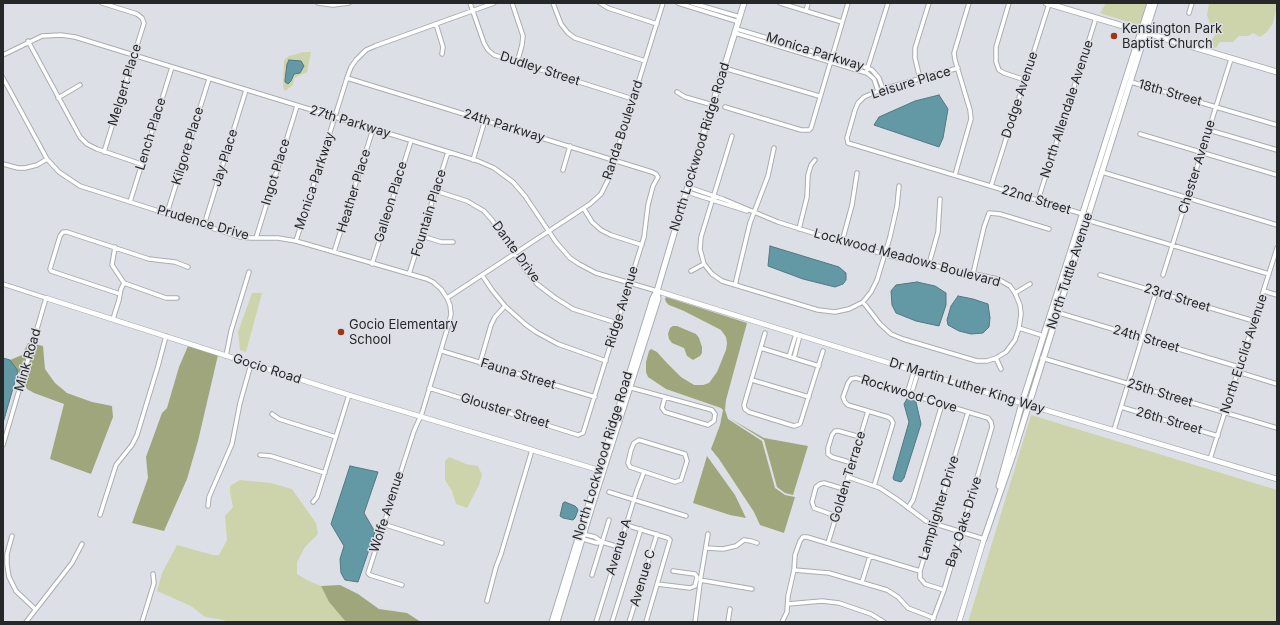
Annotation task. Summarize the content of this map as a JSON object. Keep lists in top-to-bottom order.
{
  "streets": {
    "main road": ["North Lockwood Ridge Road", "North Tuttle Avenue"],
    "street": [
      "Monica Parkway",
      "Dudley Street",
      "Leisure Place",
      "Melgert Place",
      "18th Street",
      "Dodge Avenue",
      "North Allendale Avenue",
      "27th Parkway",
      "24th Parkway",
      "Randa Boulevard",
      "Lench Place",
      "Kilgore Place",
      "Jay Place",
      "Chester Avenue",
      "Ingot Place",
      "Heather Place",
      "22nd Street",
      "Galleon Place",
      "Fountain Place",
      "Prudence Drive",
      "Dante Drive",
      "Lockwood Meadows Boulevard",
      "23rd Street",
      "Ridge Avenue",
      "24th Street",
      "North Euclid Avenue",
      "Mink Road",
      "Gocio Road",
      "Fauna Street",
      "Dr Martin Luther King Way",
      "25th Street",
      "Rockwood Cove",
      "Glouster Street",
      "26th Street",
      "Golden Terrace",
      "Lamplighter Drive",
      "Wolfe Avenue",
      "Bay Oaks Drive",
      "Avenue A",
      "Avenue C"
    ]
  },
  "crossings": [
    ["Monica Parkway", "Dudley Street"],
    ["Monica Parkway", "Leisure Place"],
    ["Monica Parkway", "27th Parkway"],
    ["Monica Parkway", "24th Parkway"],
    ["Monica Parkway", "North Lockwood Ridge Road"],
    ["Monica Parkway", "Prudence Drive"],
    ["Dudley Street", "Randa Boulevard"],
    ["Leisure Place", "22nd Street"],
    ["Melgert Place", "27th Parkway"],
    ["18th Street", "Chester Avenue"],
    ["18th Street", "North Tuttle Avenue"],
    ["Dodge Avenue", "22nd Street"],
    ["North Allendale Avenue", "22nd Street"],
    ["27th Parkway", "Randa Boulevard"],
    ["27th Parkway", "Lench Place"],
    ["27th Parkway", "Kilgore Place"],
    ["27th Parkway", "North Lockwood Ridge Road"],
    ["27th Parkway", "Jay Place"],
    ["27th Parkway", "Ingot Place"],
    ["27th Parkway", "Heather Place"],
    ["27th Parkway", "Galleon Place"],
    ["27th Parkway", "Fountain Place"],
    ["27th Parkway", "Ridge Avenue"],
    ["27th Parkway", "Dr Martin Luther King Way"],
    ["24th Parkway", "Randa Boulevard"],
    ["24th Parkway", "Ridge Avenue"],
    ["Randa Boulevard", "Prudence Drive"],
    ["Randa Boulevard", "Dante Drive"],
    ["Lench Place", "Prudence Drive"],
    ["Kilgore Place", "Prudence Drive"],
    ["North Lockwood Ridge Road", "Lockwood Meadows Boulevard"],
    ["North Lockwood Ridge Road", "Gocio Road"],
    ["North Lockwood Ridge Road", "Dr Martin Luther King Way"],
    ["Jay Place", "Prudence Drive"],
    ["Chester Avenue", "22nd Street"],
    ["Ingot Place", "Prudence Drive"],
    ["Heather Place", "Prudence Drive"],
    ["22nd Street", "North Tuttle Avenue"],
    ["22nd Street", "North Euclid Avenue"],
    ["Galleon Place", "Prudence Drive"],
    ["Fountain Place", "Prudence Drive"],
    ["Fountain Place", "Dante Drive"],
    ["Dante Drive", "Ridge Avenue"],
    ["North Tuttle Avenue", "24th Street"],
    ["North Tuttle Avenue", "Dr Martin Luther King Way"],
    ["North Tuttle Avenue", "25th Street"],
    ["23rd Street", "North Euclid Avenue"],
    ["Ridge Avenue", "Fauna Street"],
    ["Ridge Avenue", "Glouster Street"],
    ["24th Street", "North Euclid Avenue"],
    ["North Euclid Avenue", "Dr Martin Luther King Way"],
    ["North Euclid Avenue", "25th Street"],
    ["North Euclid Avenue", "26th Street"],
    ["Mink Road", "Gocio Road"],
    ["Gocio Road", "Wolfe Avenue"],
    ["Rockwood Cove", "Golden Terrace"],
    ["Rockwood Cove", "Lamplighter Drive"],
    ["Rockwood Cove", "Bay Oaks Drive"],
    ["Lamplighter Drive", "Bay Oaks Drive"]
  ],
  "places": ["Kensington Park Baptist Church", "Gocio Elementary School"]
}
